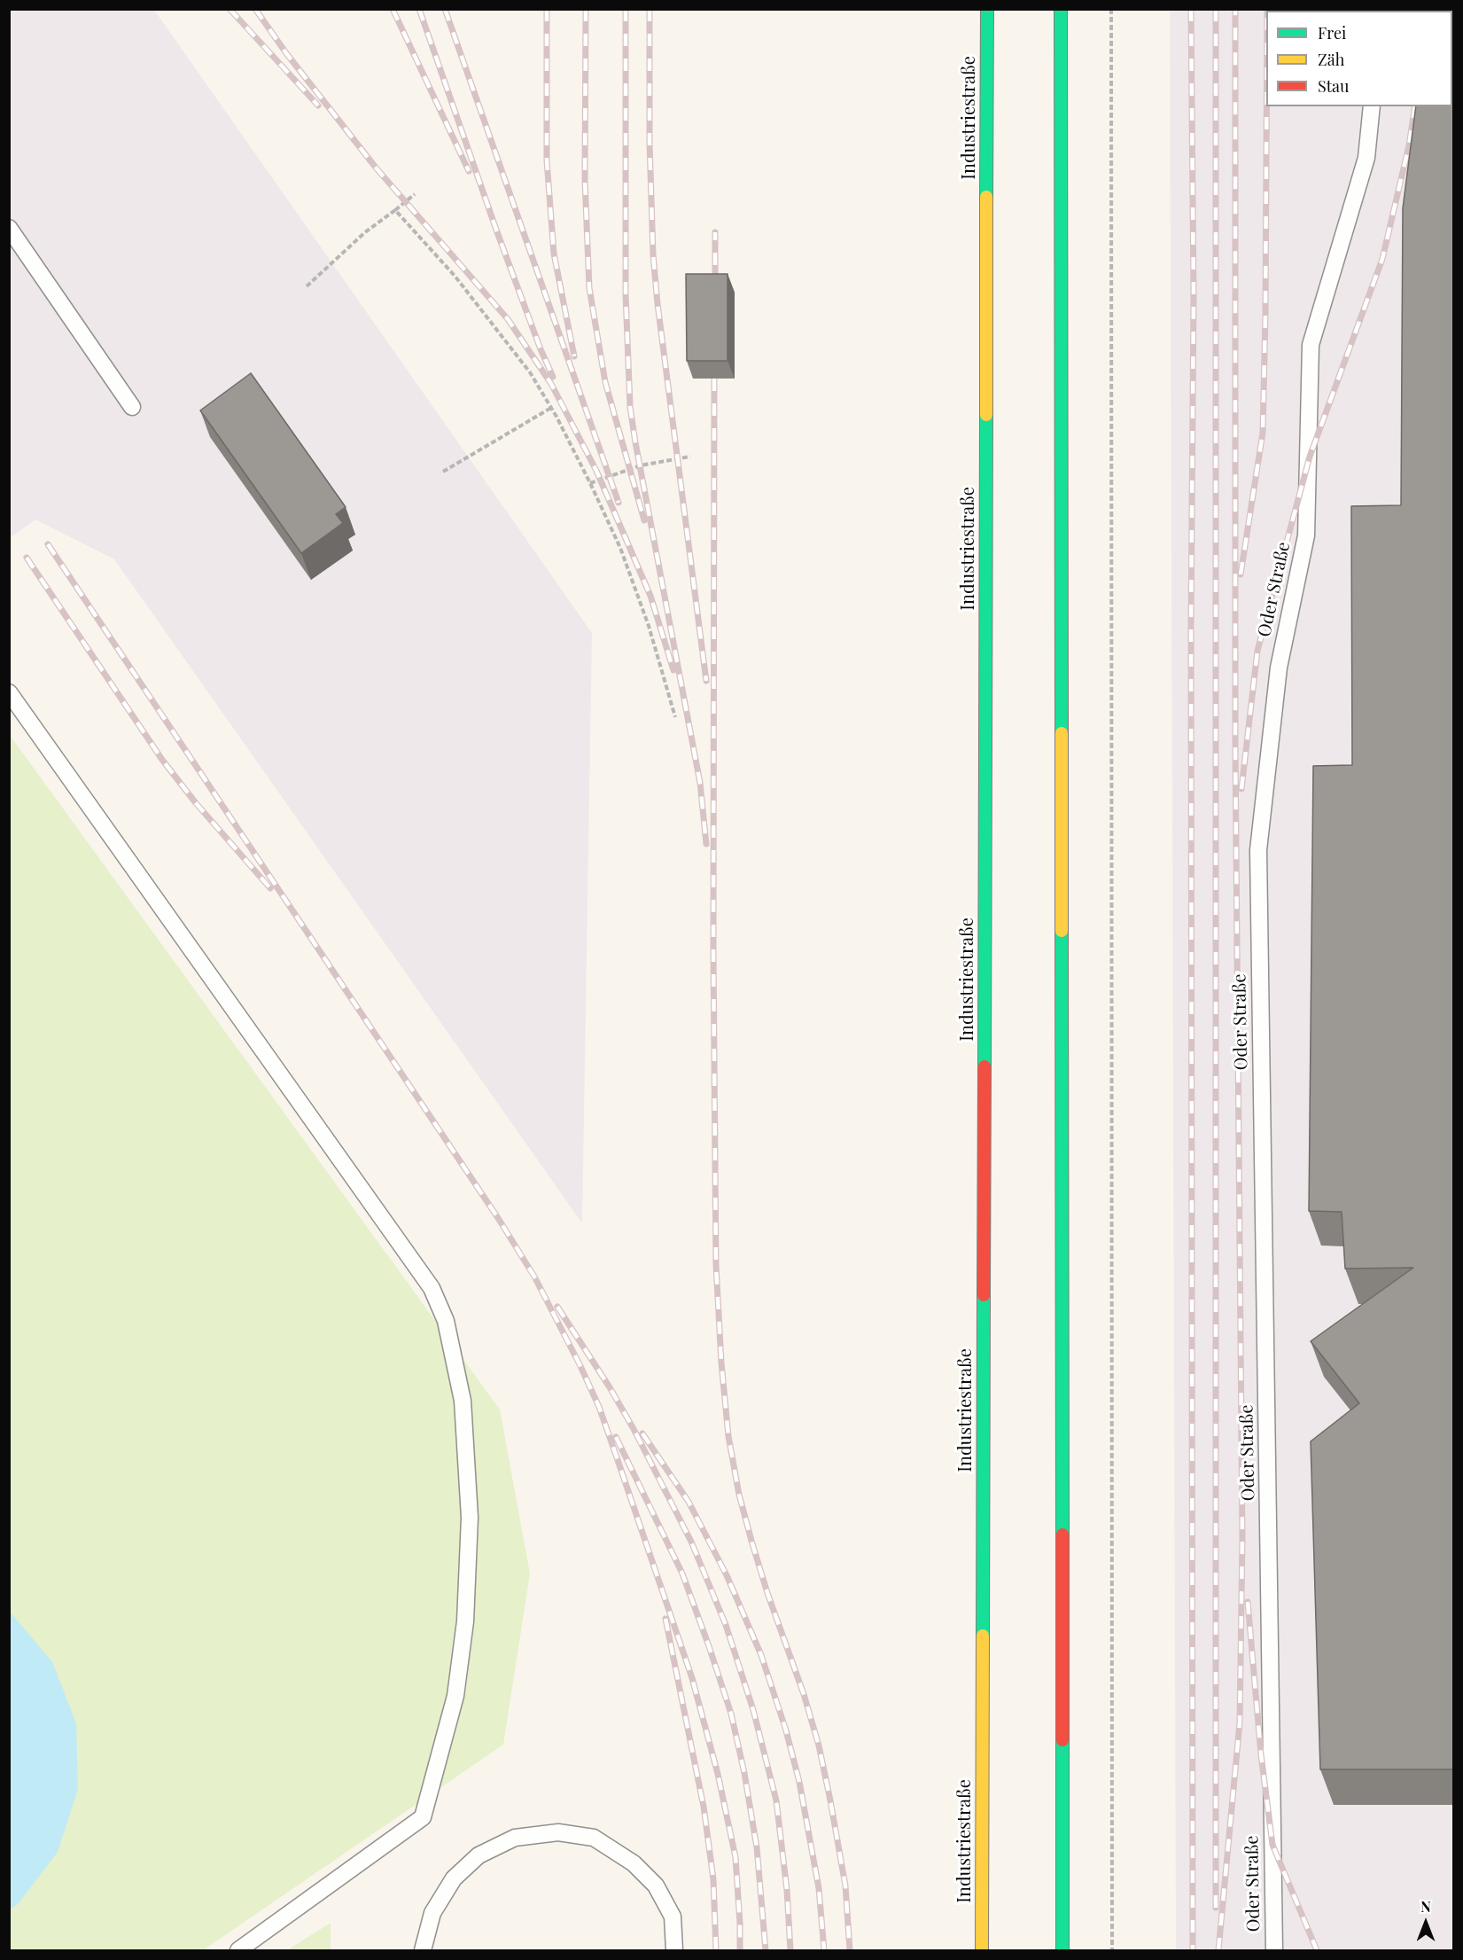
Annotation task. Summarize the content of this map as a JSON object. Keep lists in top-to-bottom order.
{
  "streets": {
    "highway": ["Industriestraße"],
    "lane": ["Oder Straße"]
  },
  "legend": ["Frei", "Zäh", "Stau"],
  "north": "top"
}
